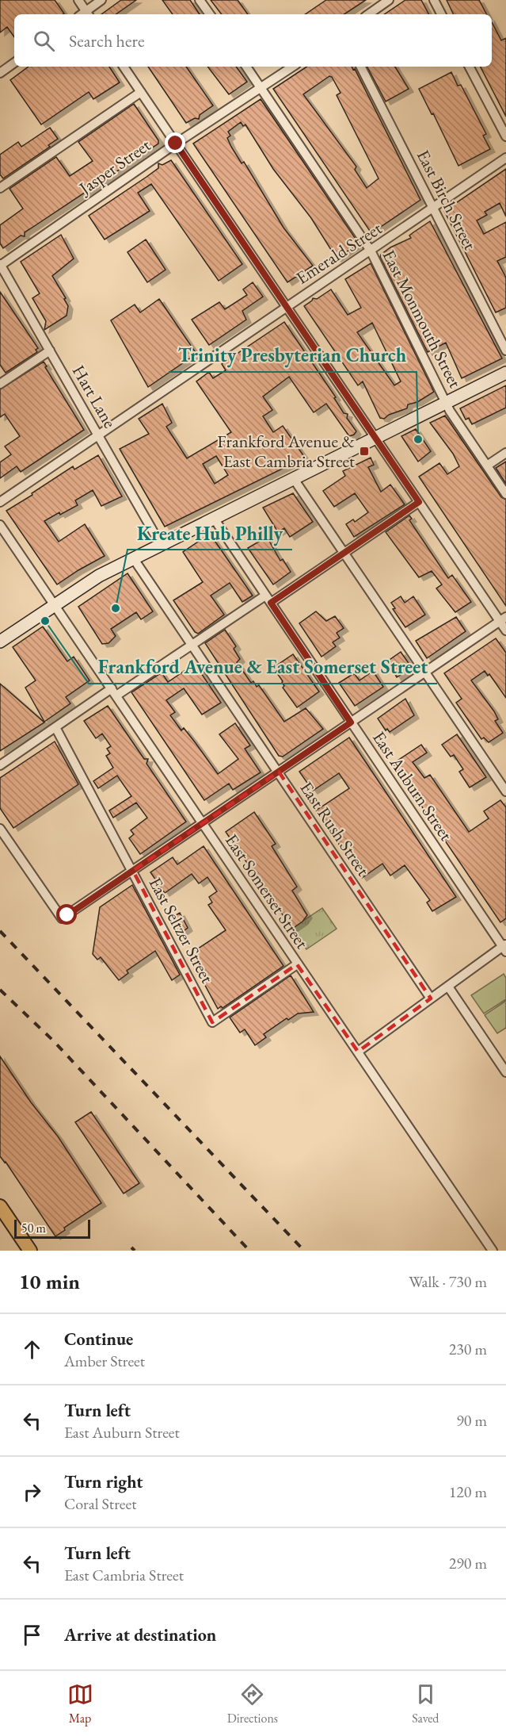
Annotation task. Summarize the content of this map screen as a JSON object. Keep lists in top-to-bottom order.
{
  "streets": {
    "street": [
      "Jasper Street",
      "East Birch Street",
      "Emerald Street",
      "East Monmouth Street",
      "Hart Lane",
      "East Auburn Street",
      "East Rush Street",
      "East Somerset Street",
      "East Seltzer Street"
    ]
  },
  "crossings": [
    ["Jasper Street", "East Monmouth Street"],
    ["Jasper Street", "Hart Lane"],
    ["East Birch Street", "Emerald Street"],
    ["Emerald Street", "East Monmouth Street"],
    ["Emerald Street", "Hart Lane"],
    ["East Somerset Street", "East Seltzer Street"]
  ],
  "places": {
    "other": ["Trinity Presbyterian Church", "Kreate Hub Philly", "Frankford Avenue & East Somerset Street"],
    "transit": ["Frankford Avenue & East Cambria Street"]
  },
  "scale_bar": "50 m",
  "page": {
    "search": "Search here",
    "scale": "50 m",
    "heading": ["10 min", "Walk · 730 m"],
    "list": [
      ["Continue", "Amber Street", "230 m"],
      ["Turn left", "East Auburn Street", "90 m"],
      ["Turn right", "Coral Street", "120 m"],
      ["Turn left", "East Cambria Street", "290 m"],
      "Arrive at destination"
    ],
    "nav": ["Map", "Directions", "Saved"]
  }
}
